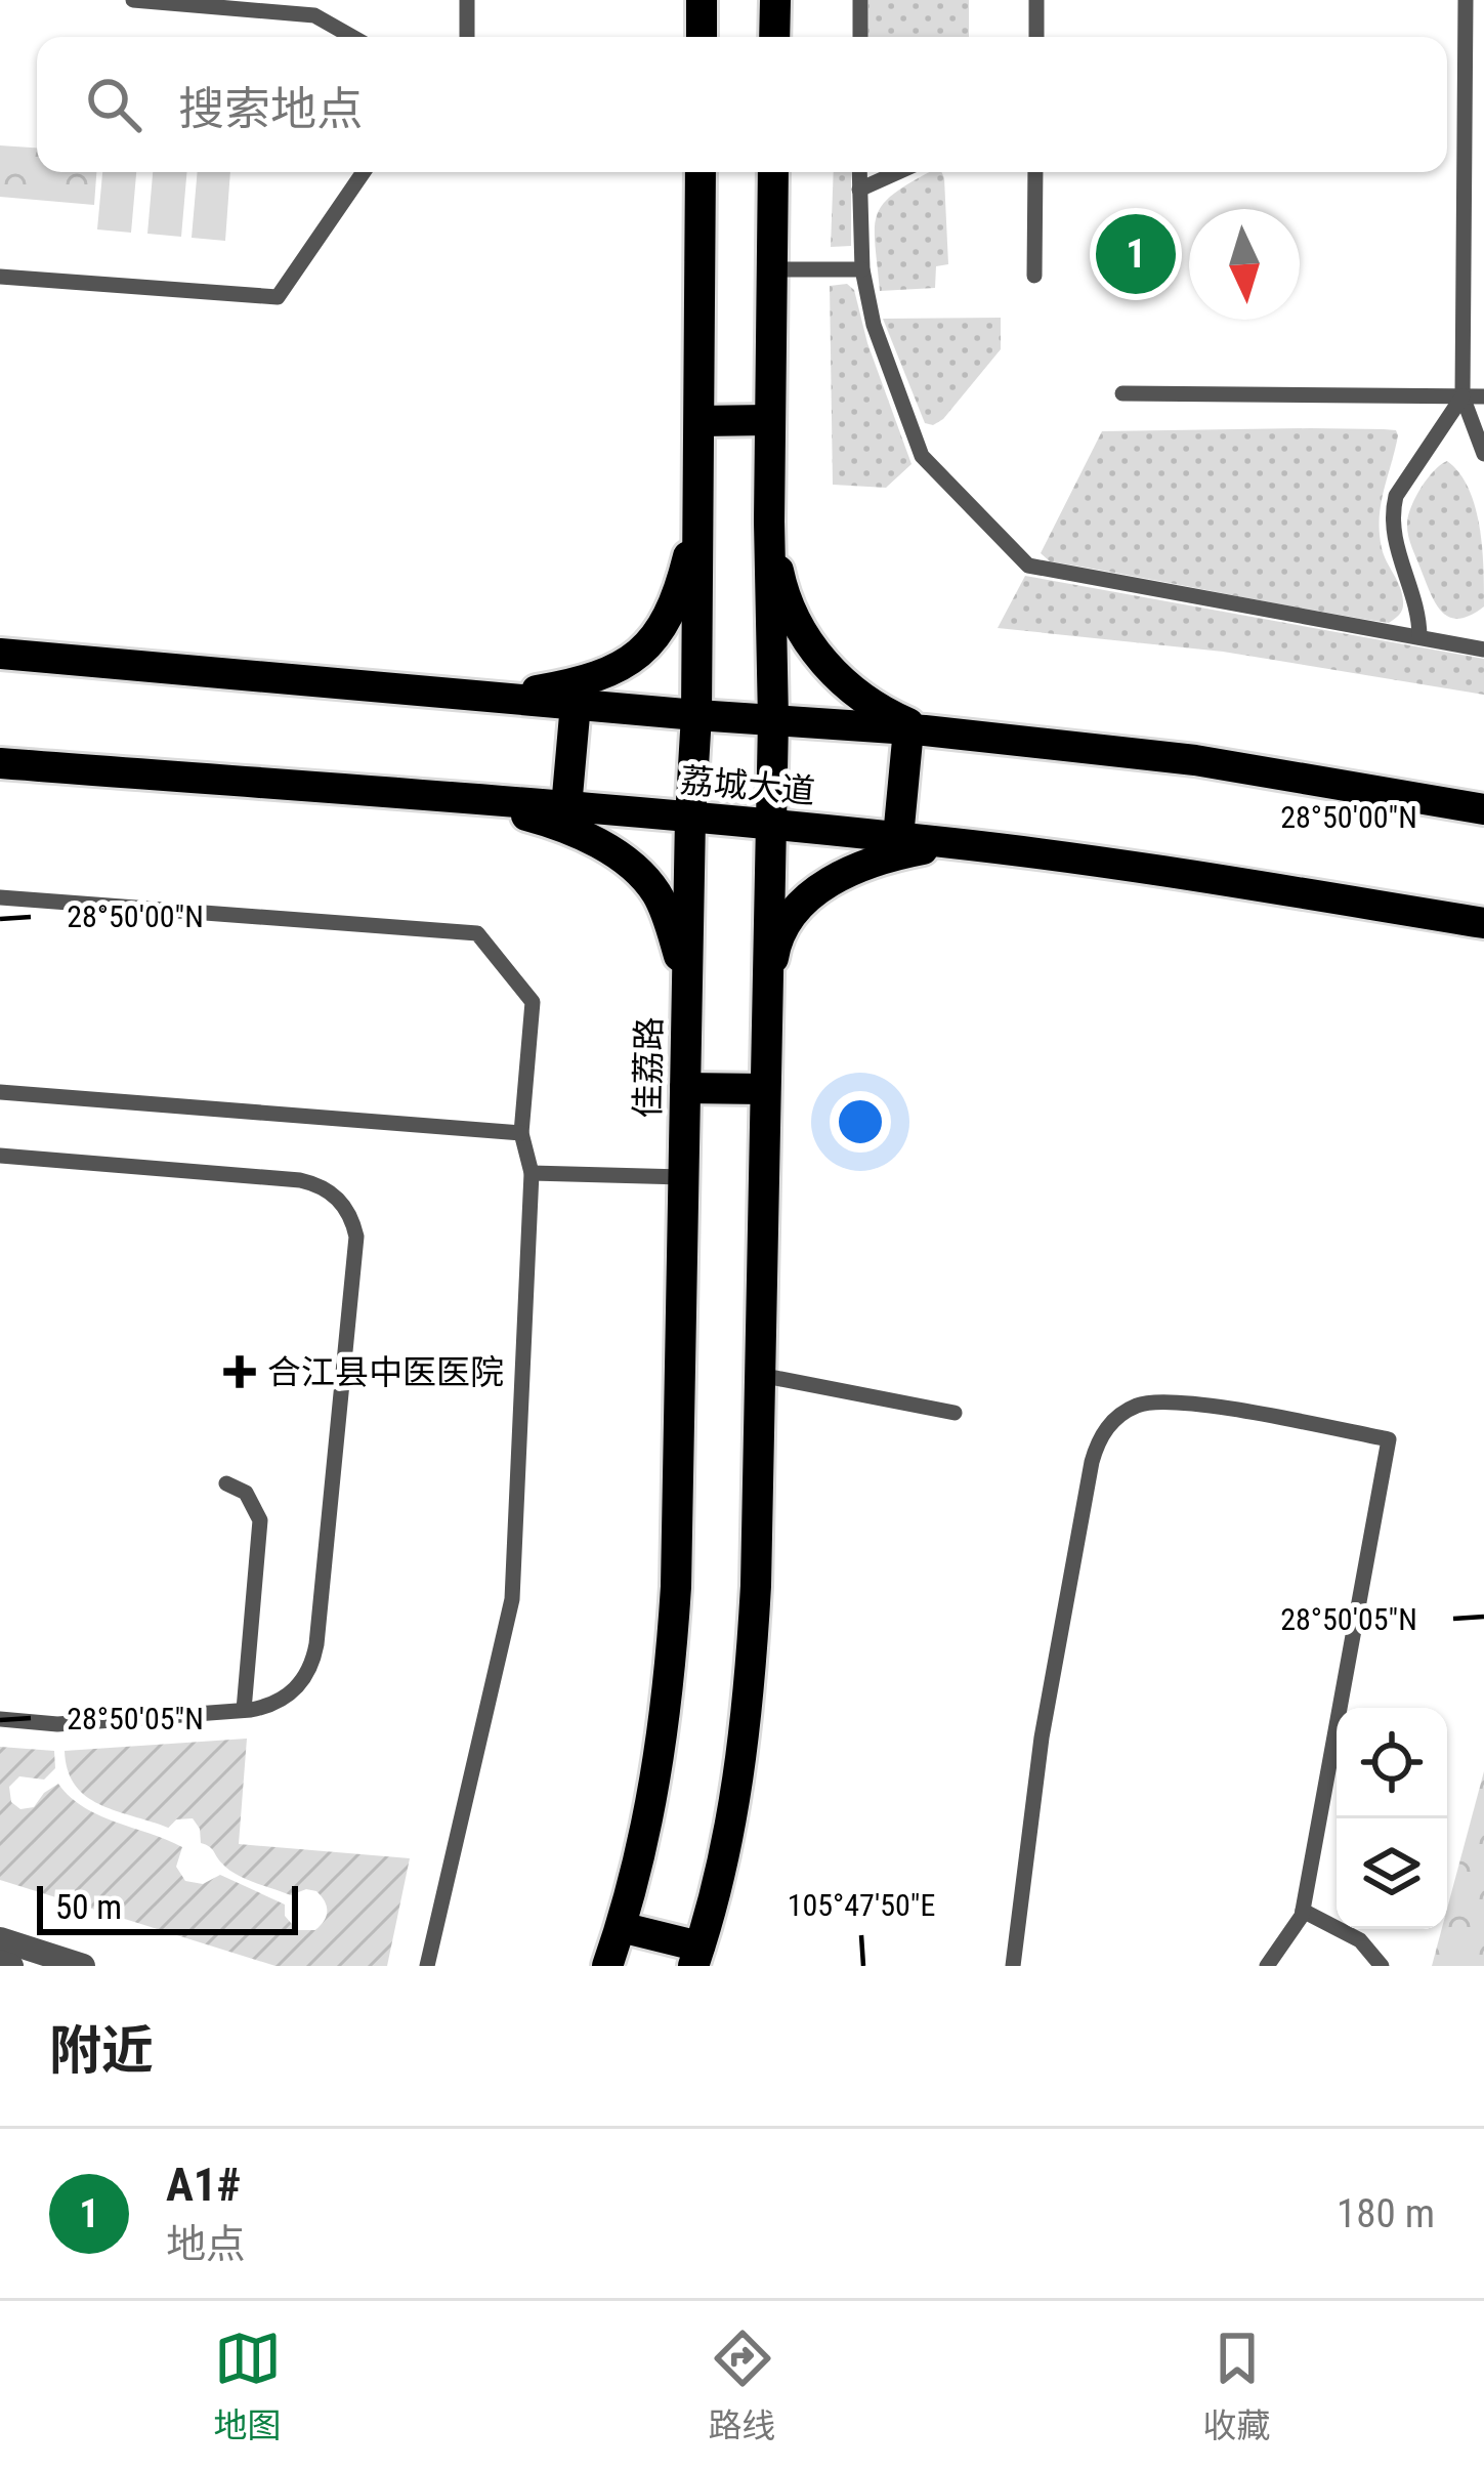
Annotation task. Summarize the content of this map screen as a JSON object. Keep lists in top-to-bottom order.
{
  "streets": {
    "main road": ["荔城大道", "佳荔路"]
  },
  "crossings": [
    ["荔城大道", "佳荔路"]
  ],
  "places": {
    "health": ["合江县中医医院"]
  },
  "scale_bar": "50 m",
  "north": "bottom",
  "page": {
    "search": "搜索地点",
    "pins": "1",
    "scale": "50 m",
    "heading": "附近",
    "list": [
      {
        "mark": "1",
        "name": "A1#",
        "note": "地点",
        "value": "180 m"
      }
    ],
    "nav": ["地图", "路线", "收藏"]
  },
  "coordinates": ["28°50'00\"N", "28°50'05\"N", "105°47'50\"E"]
}
